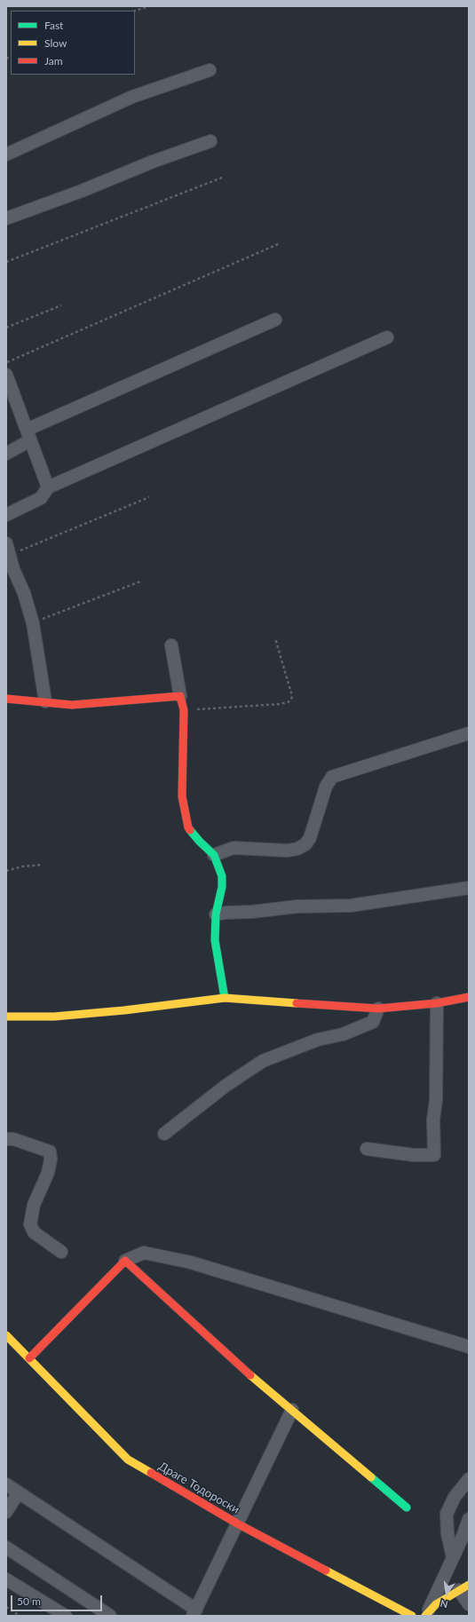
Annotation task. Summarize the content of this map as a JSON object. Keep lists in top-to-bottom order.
{
  "streets": {
    "street": ["Драге Тодороски"]
  },
  "legend": ["Fast", "Slow", "Jam"],
  "scale_bar": "50 m",
  "north": "bottom"
}
